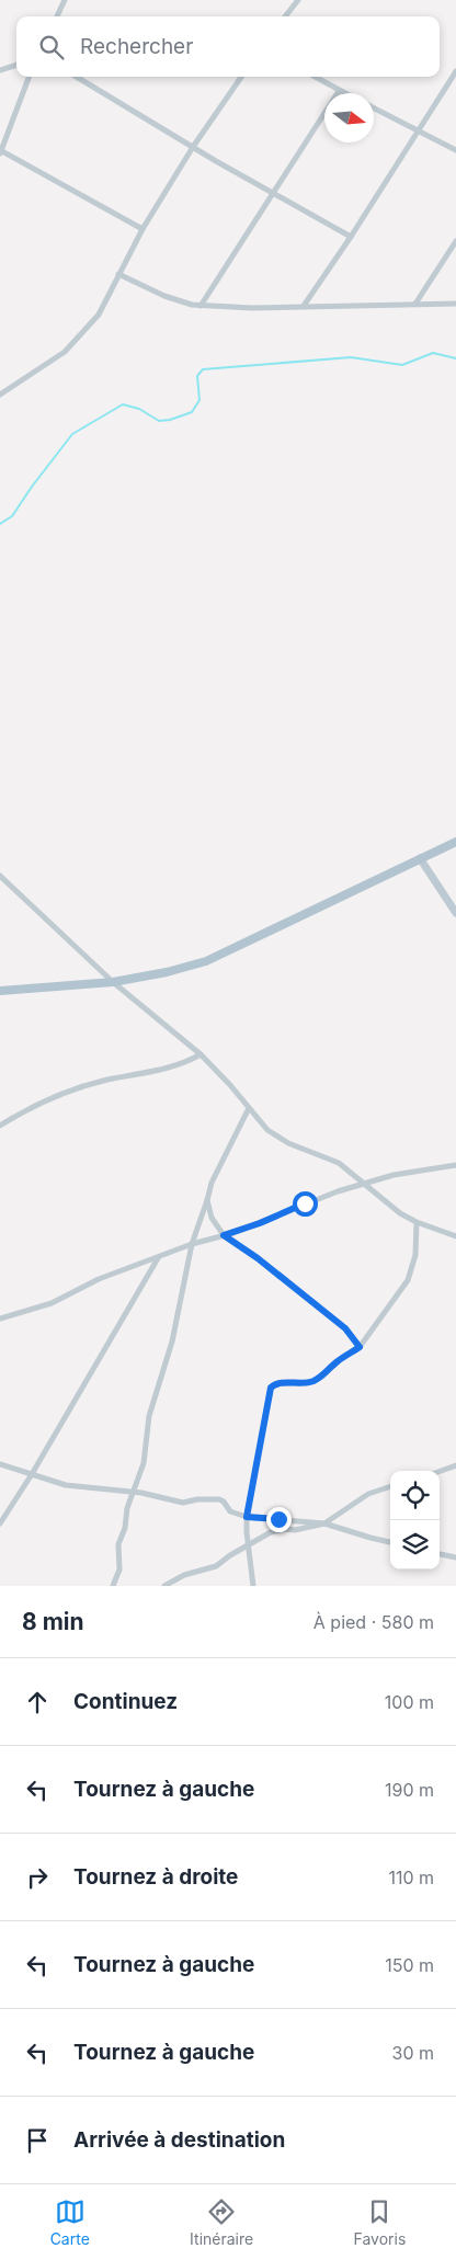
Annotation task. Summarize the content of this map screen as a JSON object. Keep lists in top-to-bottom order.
{
  "north": "right",
  "page": {
    "search": "Rechercher",
    "heading": ["8 min", "À pied · 580 m"],
    "list": [
      ["Continuez", "100 m"],
      ["Tournez à gauche", "190 m"],
      ["Tournez à droite", "110 m"],
      ["Tournez à gauche", "150 m"],
      ["Tournez à gauche", "30 m"],
      "Arrivée à destination"
    ],
    "nav": ["Carte", "Itinéraire", "Favoris"]
  }
}
